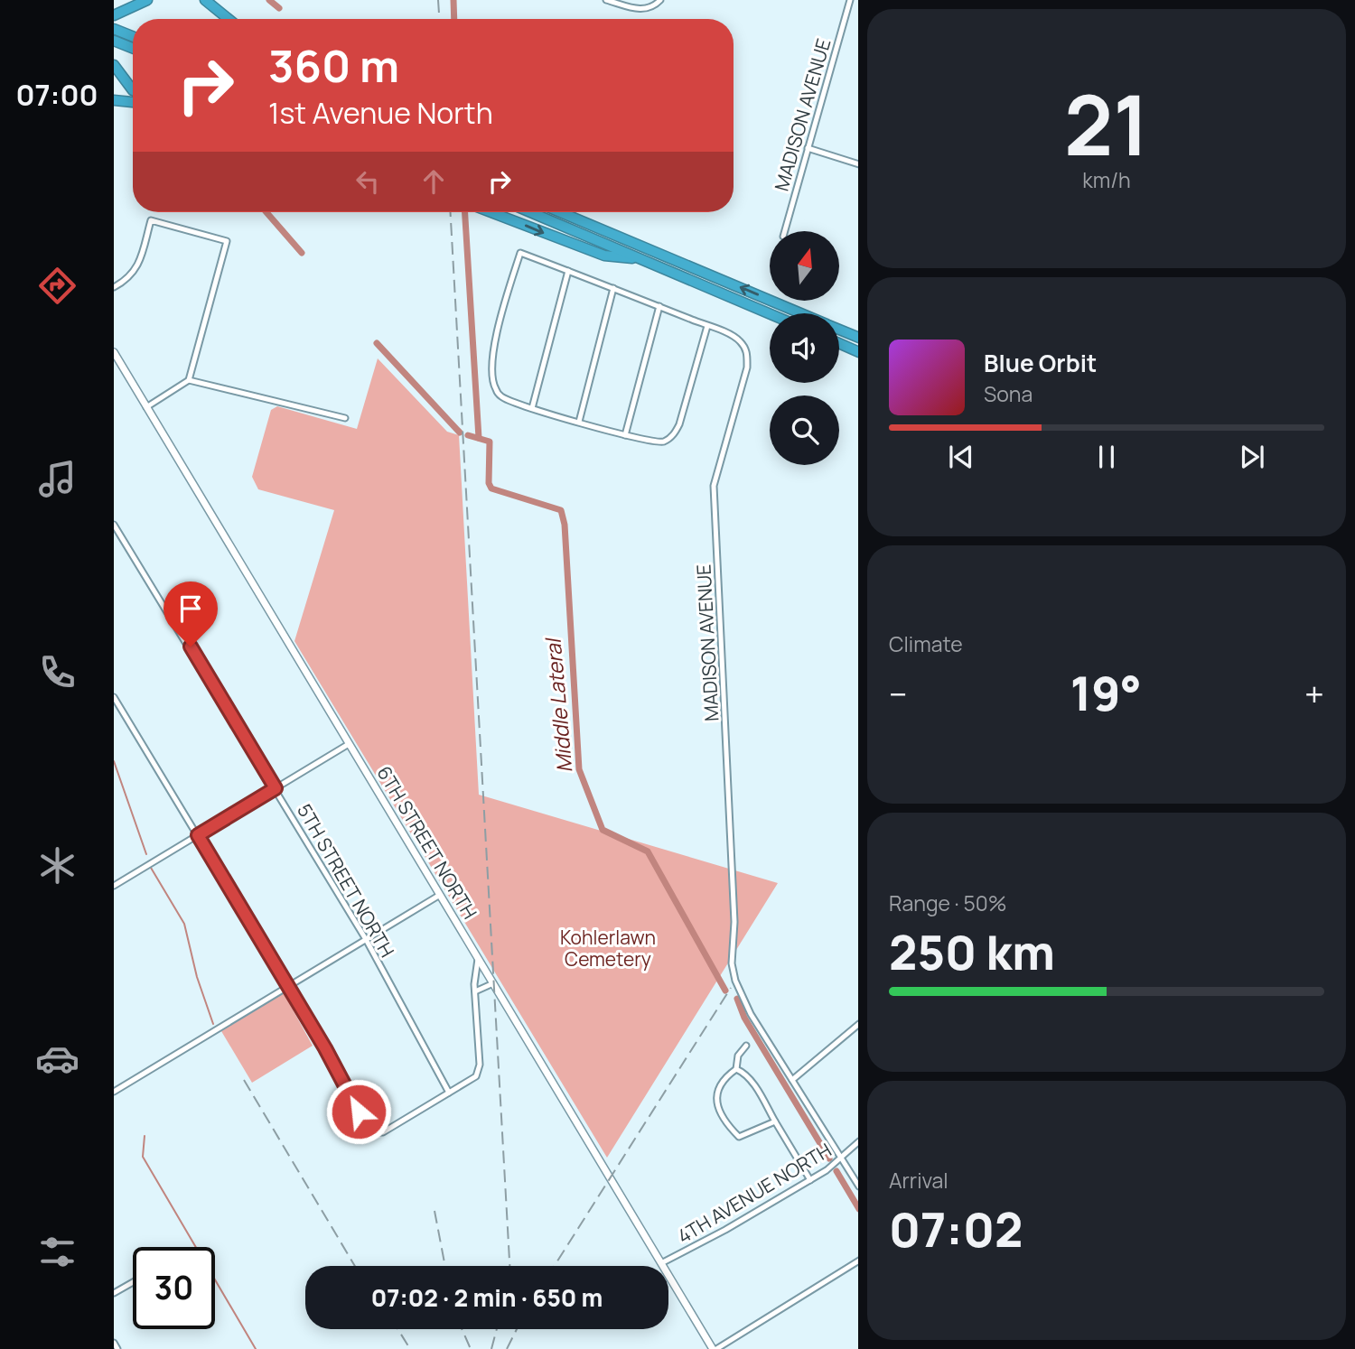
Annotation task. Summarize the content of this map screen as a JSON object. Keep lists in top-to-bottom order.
{
  "streets": {
    "street": [
      "MADISON AVENUE",
      "6TH STREET NORTH",
      "5TH STREET NORTH",
      "4TH AVENUE NORTH"
    ]
  },
  "crossings": [
    ["MADISON AVENUE", "4TH AVENUE NORTH"],
    ["6TH STREET NORTH", "4TH AVENUE NORTH"]
  ],
  "water": ["Middle Lateral"],
  "parks": ["Kohlerlawn Cemetery"],
  "north": "top",
  "page": {
    "tabs": "07:00",
    "tile": [
      ["21", "km/h"],
      "Climate",
      ["Range · 50%", "250 km"],
      ["Arrival", "07:02"]
    ],
    "turn": ["360 m", "1st Avenue North"],
    "song": ["Blue Orbit", "Sona"],
    "heat": ["−", "19°", "+"],
    "limit": "30",
    "trip": "07:02 · 2 min · 650 m"
  }
}
